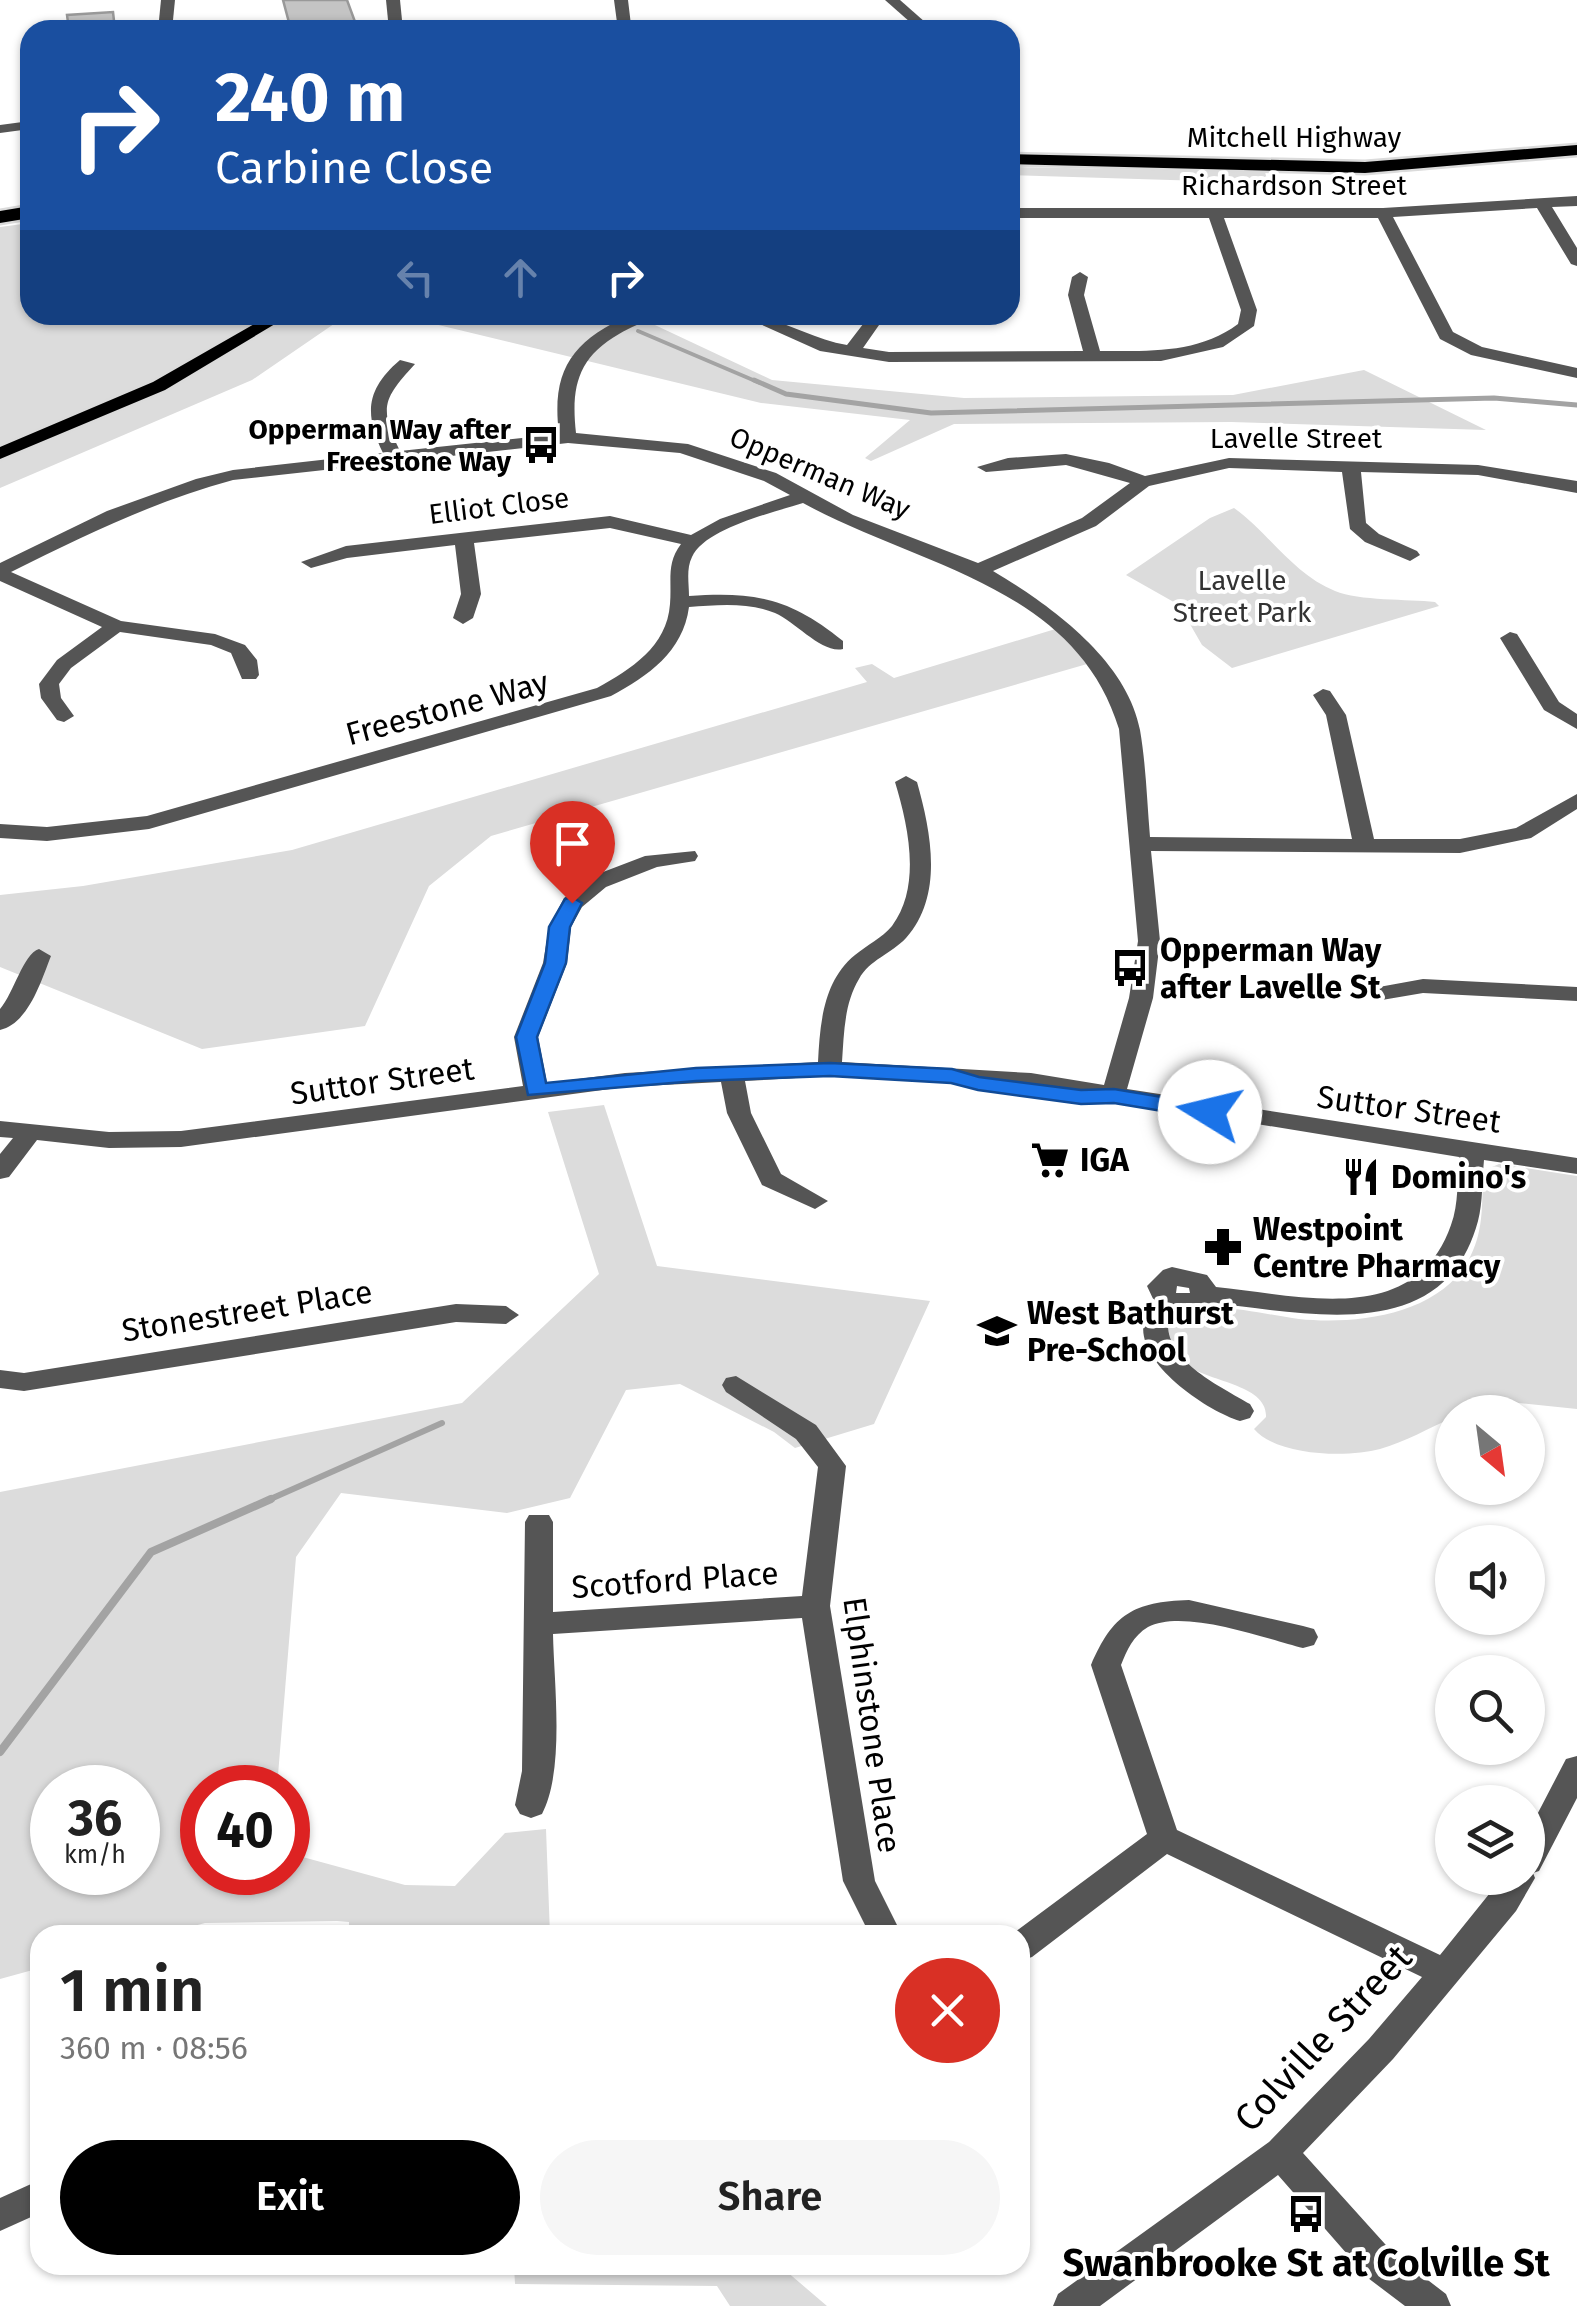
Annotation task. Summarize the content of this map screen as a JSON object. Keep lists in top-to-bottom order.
{
  "streets": {
    "highway": ["Mitchell Highway"],
    "street": [
      "Richardson Street",
      "Lavelle Street",
      "Opperman Way",
      "Elliot Close",
      "Freestone Way",
      "Suttor Street",
      "Stonestreet Place",
      "Scotford Place",
      "Elphinstone Place",
      "Colville Street"
    ]
  },
  "crossings": [
    ["Lavelle Street", "Opperman Way"],
    ["Opperman Way", "Suttor Street"],
    ["Elliot Close", "Freestone Way"],
    ["Scotford Place", "Elphinstone Place"]
  ],
  "parks": ["Lavelle Street Park"],
  "places": {
    "bus stop": ["Opperman Way after Freestone Way", "Opperman Way after Lavelle St", "Swanbrooke St at Colville St"],
    "supermarket": ["IGA"],
    "restaurant": ["Domino's"],
    "pharmacy": ["Westpoint Centre Pharmacy"],
    "school or university": ["West Bathurst Pre-School"]
  },
  "north": "bottom right",
  "page": {
    "turn": ["240 m", "Carbine Close"],
    "speed": "36 km/h",
    "limit": "40",
    "heading": ["1 min", "360 m · 08:56"],
    "buttons": ["Exit", "Share"]
  }
}
